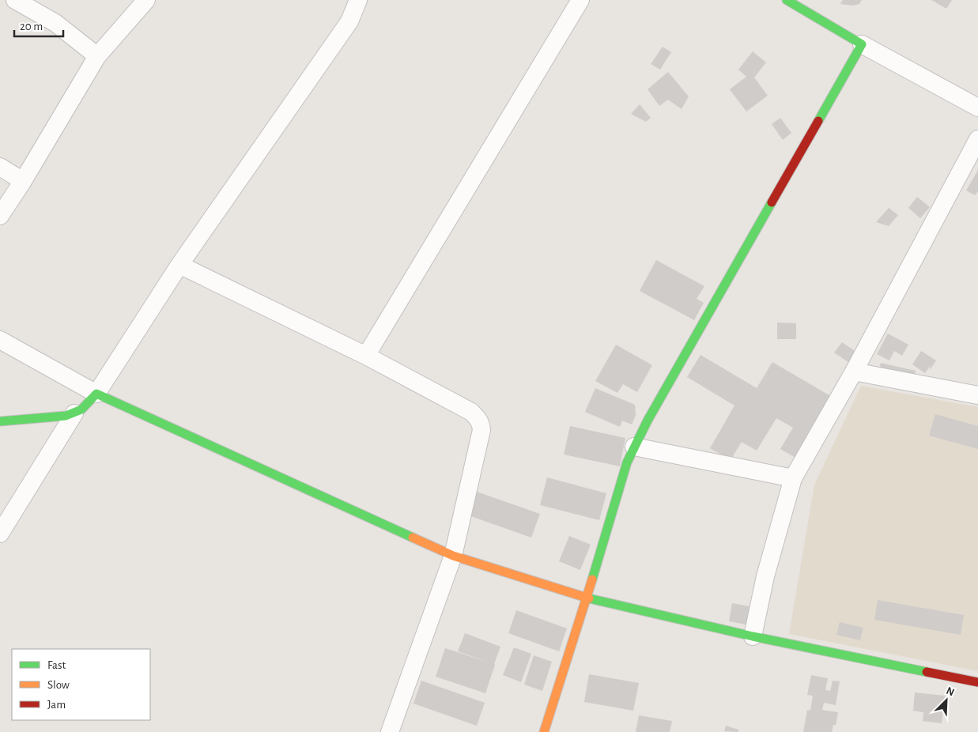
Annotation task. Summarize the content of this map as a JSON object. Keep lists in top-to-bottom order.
{
  "legend": ["Fast", "Slow", "Jam"],
  "scale_bar": "20 m",
  "north": "top right"
}
